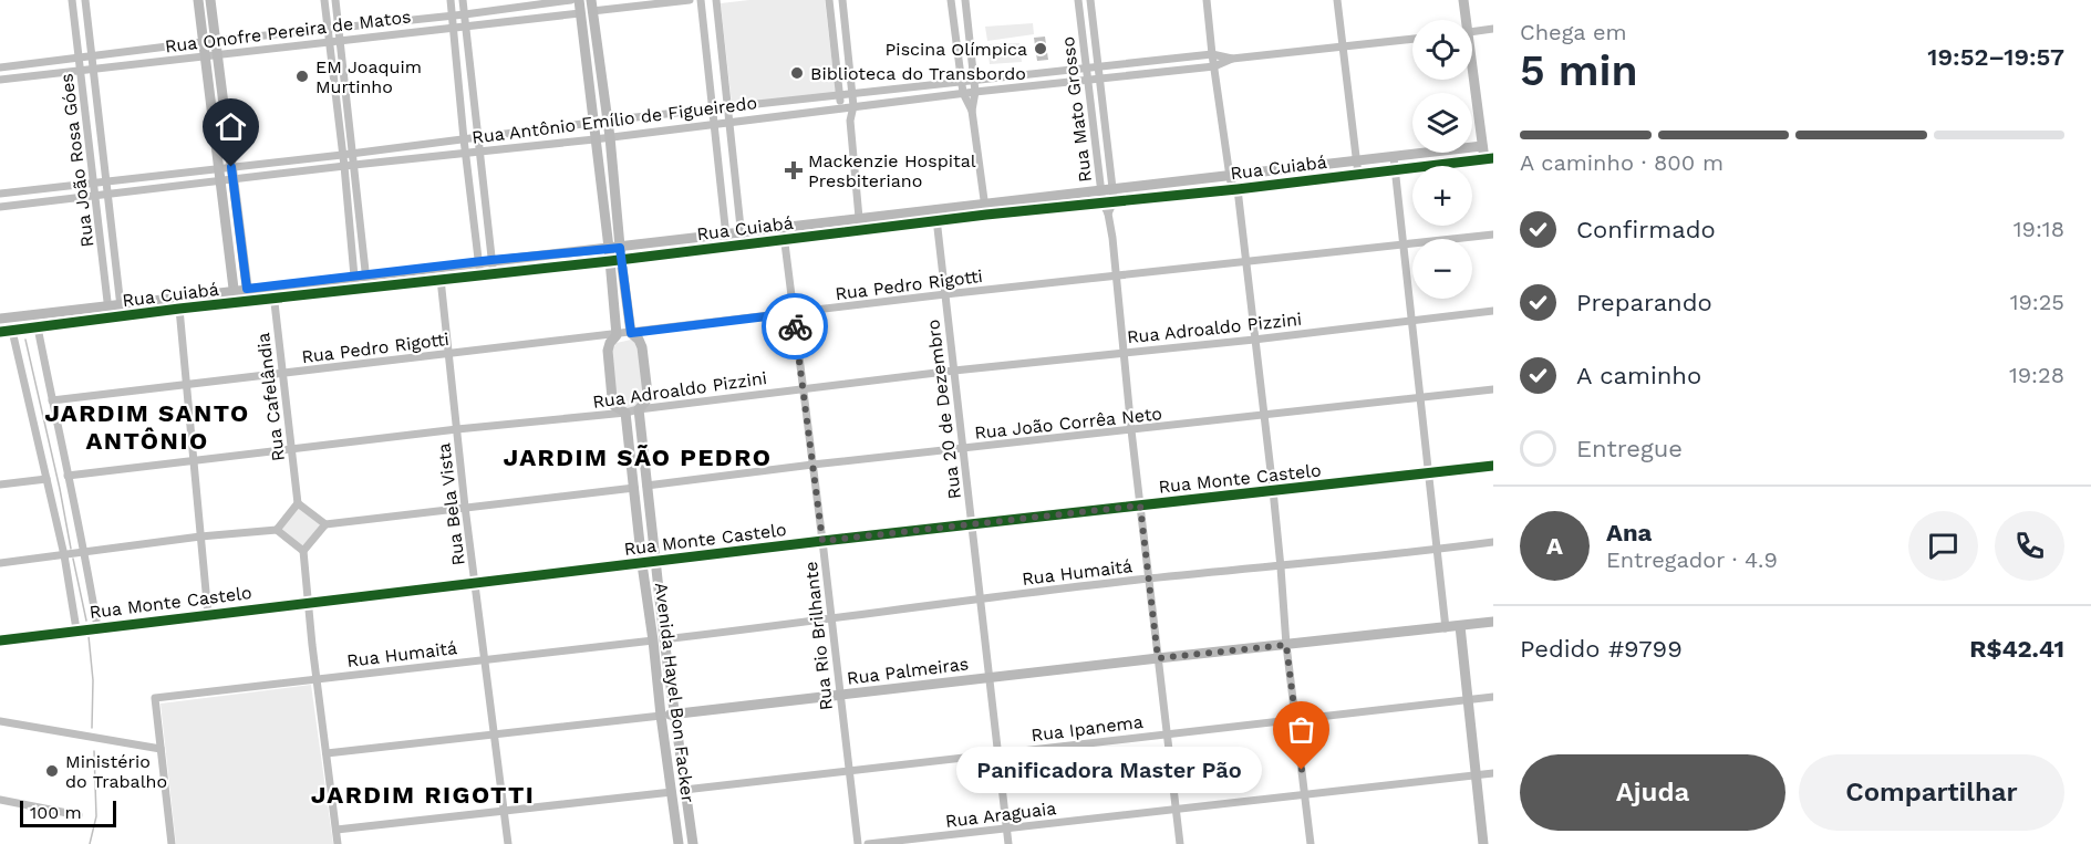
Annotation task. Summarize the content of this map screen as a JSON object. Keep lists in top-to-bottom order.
{
  "streets": {
    "street": [
      "Rua Onofre Pereira de Matos",
      "Rua Mato Grosso",
      "Rua Antônio Emílio de Figueiredo",
      "Rua João Rosa Góes",
      "Rua Cuiabá",
      "Rua Pedro Rigotti",
      "Rua Adroaldo Pizzini",
      "Rua Cafelândia",
      "Rua 20 de Dezembro",
      "Rua João Corrêa Neto",
      "Rua Monte Castelo",
      "Rua Bela Vista",
      "Rua Humaitá",
      "Rua Rio Brilhante",
      "Rua Palmeiras",
      "Avenida Hayel Bon Facker",
      "Rua Ipanema",
      "Rua Araguaia"
    ]
  },
  "crossings": [
    ["Rua Onofre Pereira de Matos", "Rua João Rosa Góes"],
    ["Rua Onofre Pereira de Matos", "Avenida Hayel Bon Facker"],
    ["Rua Mato Grosso", "Rua Antônio Emílio de Figueiredo"],
    ["Rua Mato Grosso", "Rua Cuiabá"],
    ["Rua Mato Grosso", "Rua Pedro Rigotti"],
    ["Rua Mato Grosso", "Rua Adroaldo Pizzini"],
    ["Rua Mato Grosso", "Rua João Corrêa Neto"],
    ["Rua Mato Grosso", "Rua Monte Castelo"],
    ["Rua Mato Grosso", "Rua Humaitá"],
    ["Rua Mato Grosso", "Rua Palmeiras"],
    ["Rua Mato Grosso", "Rua Ipanema"],
    ["Rua Mato Grosso", "Rua Araguaia"],
    ["Rua Antônio Emílio de Figueiredo", "Rua João Rosa Góes"],
    ["Rua Antônio Emílio de Figueiredo", "Avenida Hayel Bon Facker"],
    ["Rua João Rosa Góes", "Rua Cuiabá"],
    ["Rua Cuiabá", "Rua Cafelândia"],
    ["Rua Cuiabá", "Rua 20 de Dezembro"],
    ["Rua Cuiabá", "Rua Bela Vista"],
    ["Rua Cuiabá", "Rua Rio Brilhante"],
    ["Rua Cuiabá", "Avenida Hayel Bon Facker"],
    ["Rua Pedro Rigotti", "Rua Cafelândia"],
    ["Rua Pedro Rigotti", "Rua 20 de Dezembro"],
    ["Rua Pedro Rigotti", "Rua Bela Vista"],
    ["Rua Pedro Rigotti", "Rua Rio Brilhante"],
    ["Rua Pedro Rigotti", "Avenida Hayel Bon Facker"],
    ["Rua Adroaldo Pizzini", "Rua Cafelândia"],
    ["Rua Adroaldo Pizzini", "Rua 20 de Dezembro"],
    ["Rua Adroaldo Pizzini", "Rua Bela Vista"],
    ["Rua Adroaldo Pizzini", "Rua Rio Brilhante"],
    ["Rua Adroaldo Pizzini", "Avenida Hayel Bon Facker"],
    ["Rua 20 de Dezembro", "Rua João Corrêa Neto"],
    ["Rua 20 de Dezembro", "Rua Monte Castelo"],
    ["Rua 20 de Dezembro", "Rua Humaitá"],
    ["Rua 20 de Dezembro", "Rua Palmeiras"],
    ["Rua 20 de Dezembro", "Rua Ipanema"],
    ["Rua 20 de Dezembro", "Rua Araguaia"],
    ["Rua João Corrêa Neto", "Rua Rio Brilhante"],
    ["Rua João Corrêa Neto", "Avenida Hayel Bon Facker"],
    ["Rua Monte Castelo", "Rua Bela Vista"],
    ["Rua Monte Castelo", "Rua Rio Brilhante"],
    ["Rua Monte Castelo", "Avenida Hayel Bon Facker"],
    ["Rua Bela Vista", "Rua Humaitá"],
    ["Rua Bela Vista", "Rua Palmeiras"],
    ["Rua Humaitá", "Rua Rio Brilhante"],
    ["Rua Humaitá", "Avenida Hayel Bon Facker"],
    ["Rua Rio Brilhante", "Rua Palmeiras"],
    ["Rua Rio Brilhante", "Rua Ipanema"],
    ["Rua Palmeiras", "Avenida Hayel Bon Facker"],
    ["Avenida Hayel Bon Facker", "Rua Ipanema"]
  ],
  "districts": ["JARDIM SANTO ANTÔNIO", "JARDIM SÃO PEDRO", "JARDIM RIGOTTI"],
  "places": {
    "other": [
      "Piscina Olímpica",
      "Biblioteca do Transbordo",
      "EM Joaquim Murtinho",
      "Panificadora Master Pão",
      "Ministério do Trabalho"
    ],
    "health": ["Mackenzie Hospital Presbiteriano"]
  },
  "scale_bar": "100 m",
  "page": {
    "heading": ["5 min", "Chega em", "19:52–19:57"],
    "panel": [
      "Ana",
      "Entregador · 4.9",
      "Pedido #9799",
      "R$42.41"
    ],
    "map_buttons": ["+", "−"],
    "bar": "A caminho · 800 m",
    "list": [
      ["Confirmado", "19:18"],
      ["Preparando", "19:25"],
      ["A caminho", "19:28"],
      "Entregue"
    ],
    "round": "A",
    "buttons": ["Ajuda", "Compartilhar"],
    "bubble": "Panificadora Master Pão",
    "scale": "100 m"
  }
}
